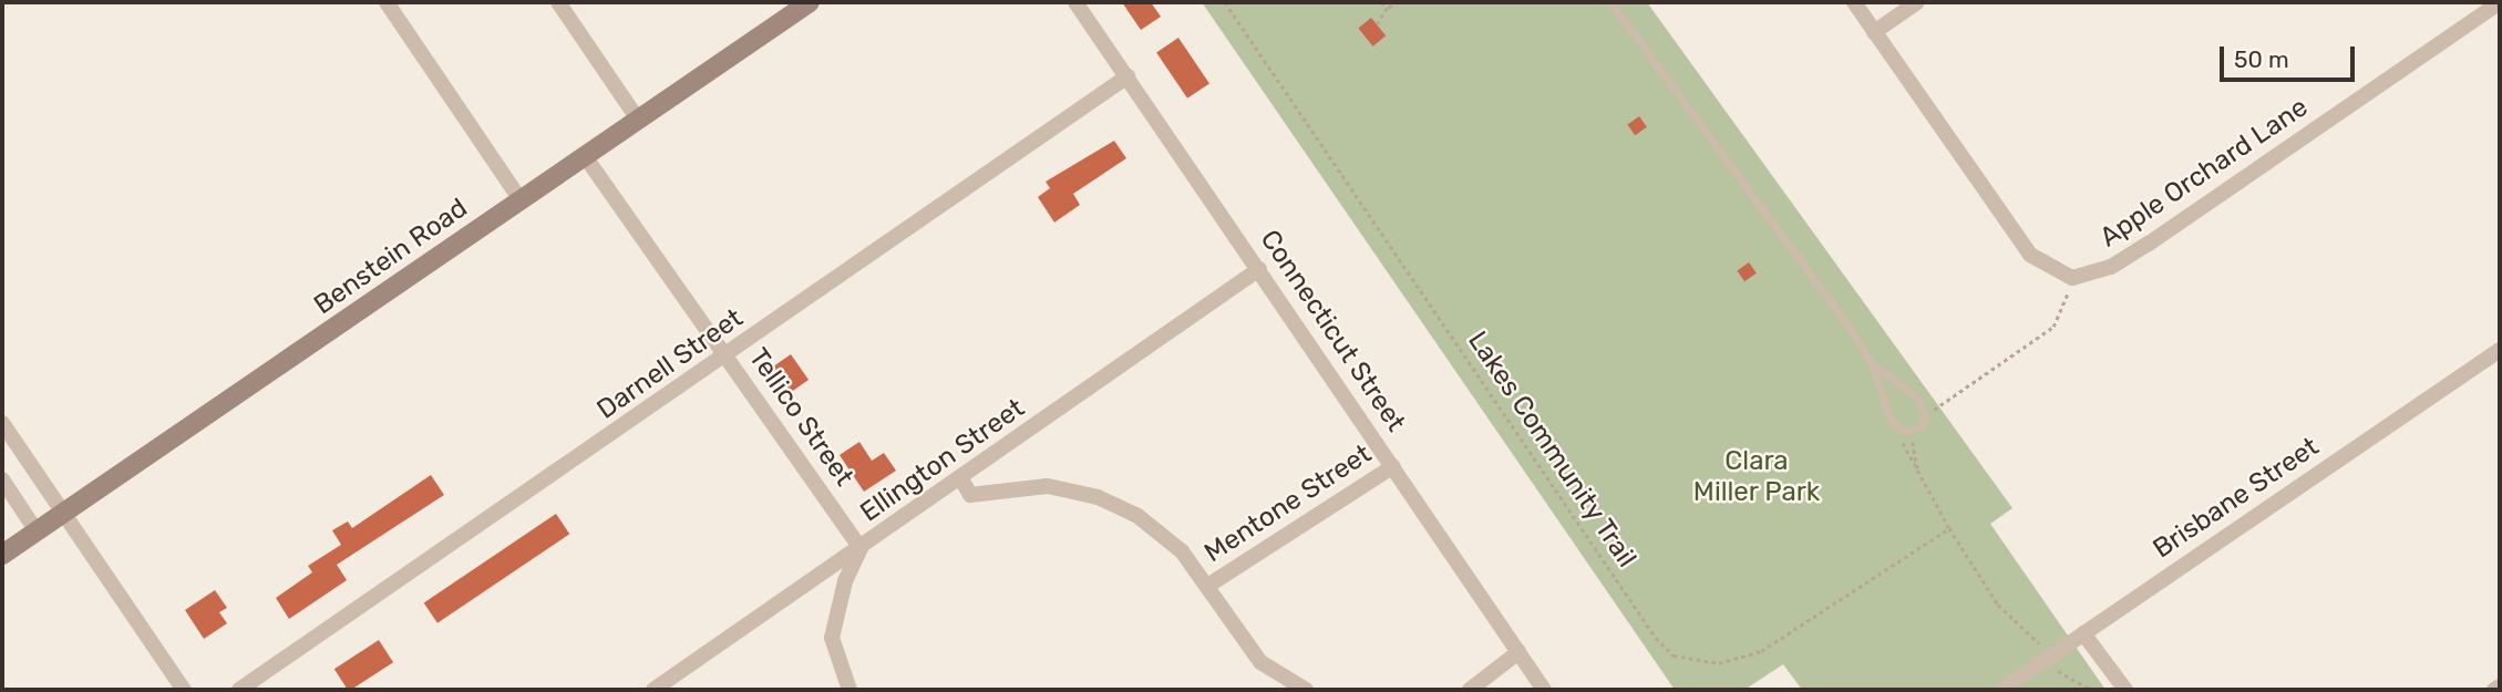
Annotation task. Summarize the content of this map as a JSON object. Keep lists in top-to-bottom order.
{
  "streets": {
    "street": [
      "Apple Orchard Lane",
      "Benstein Road",
      "Connecticut Street",
      "Darnell Street",
      "Tellico Street",
      "Ellington Street",
      "Brisbane Street",
      "Mentone Street"
    ],
    "path": ["Lakes Community Trail"]
  },
  "crossings": [
    ["Benstein Road", "Tellico Street"],
    ["Connecticut Street", "Darnell Street"],
    ["Connecticut Street", "Ellington Street"],
    ["Connecticut Street", "Mentone Street"],
    ["Darnell Street", "Tellico Street"],
    ["Tellico Street", "Ellington Street"]
  ],
  "parks": ["Clara Miller Park"],
  "scale_bar": "50 m"
}
